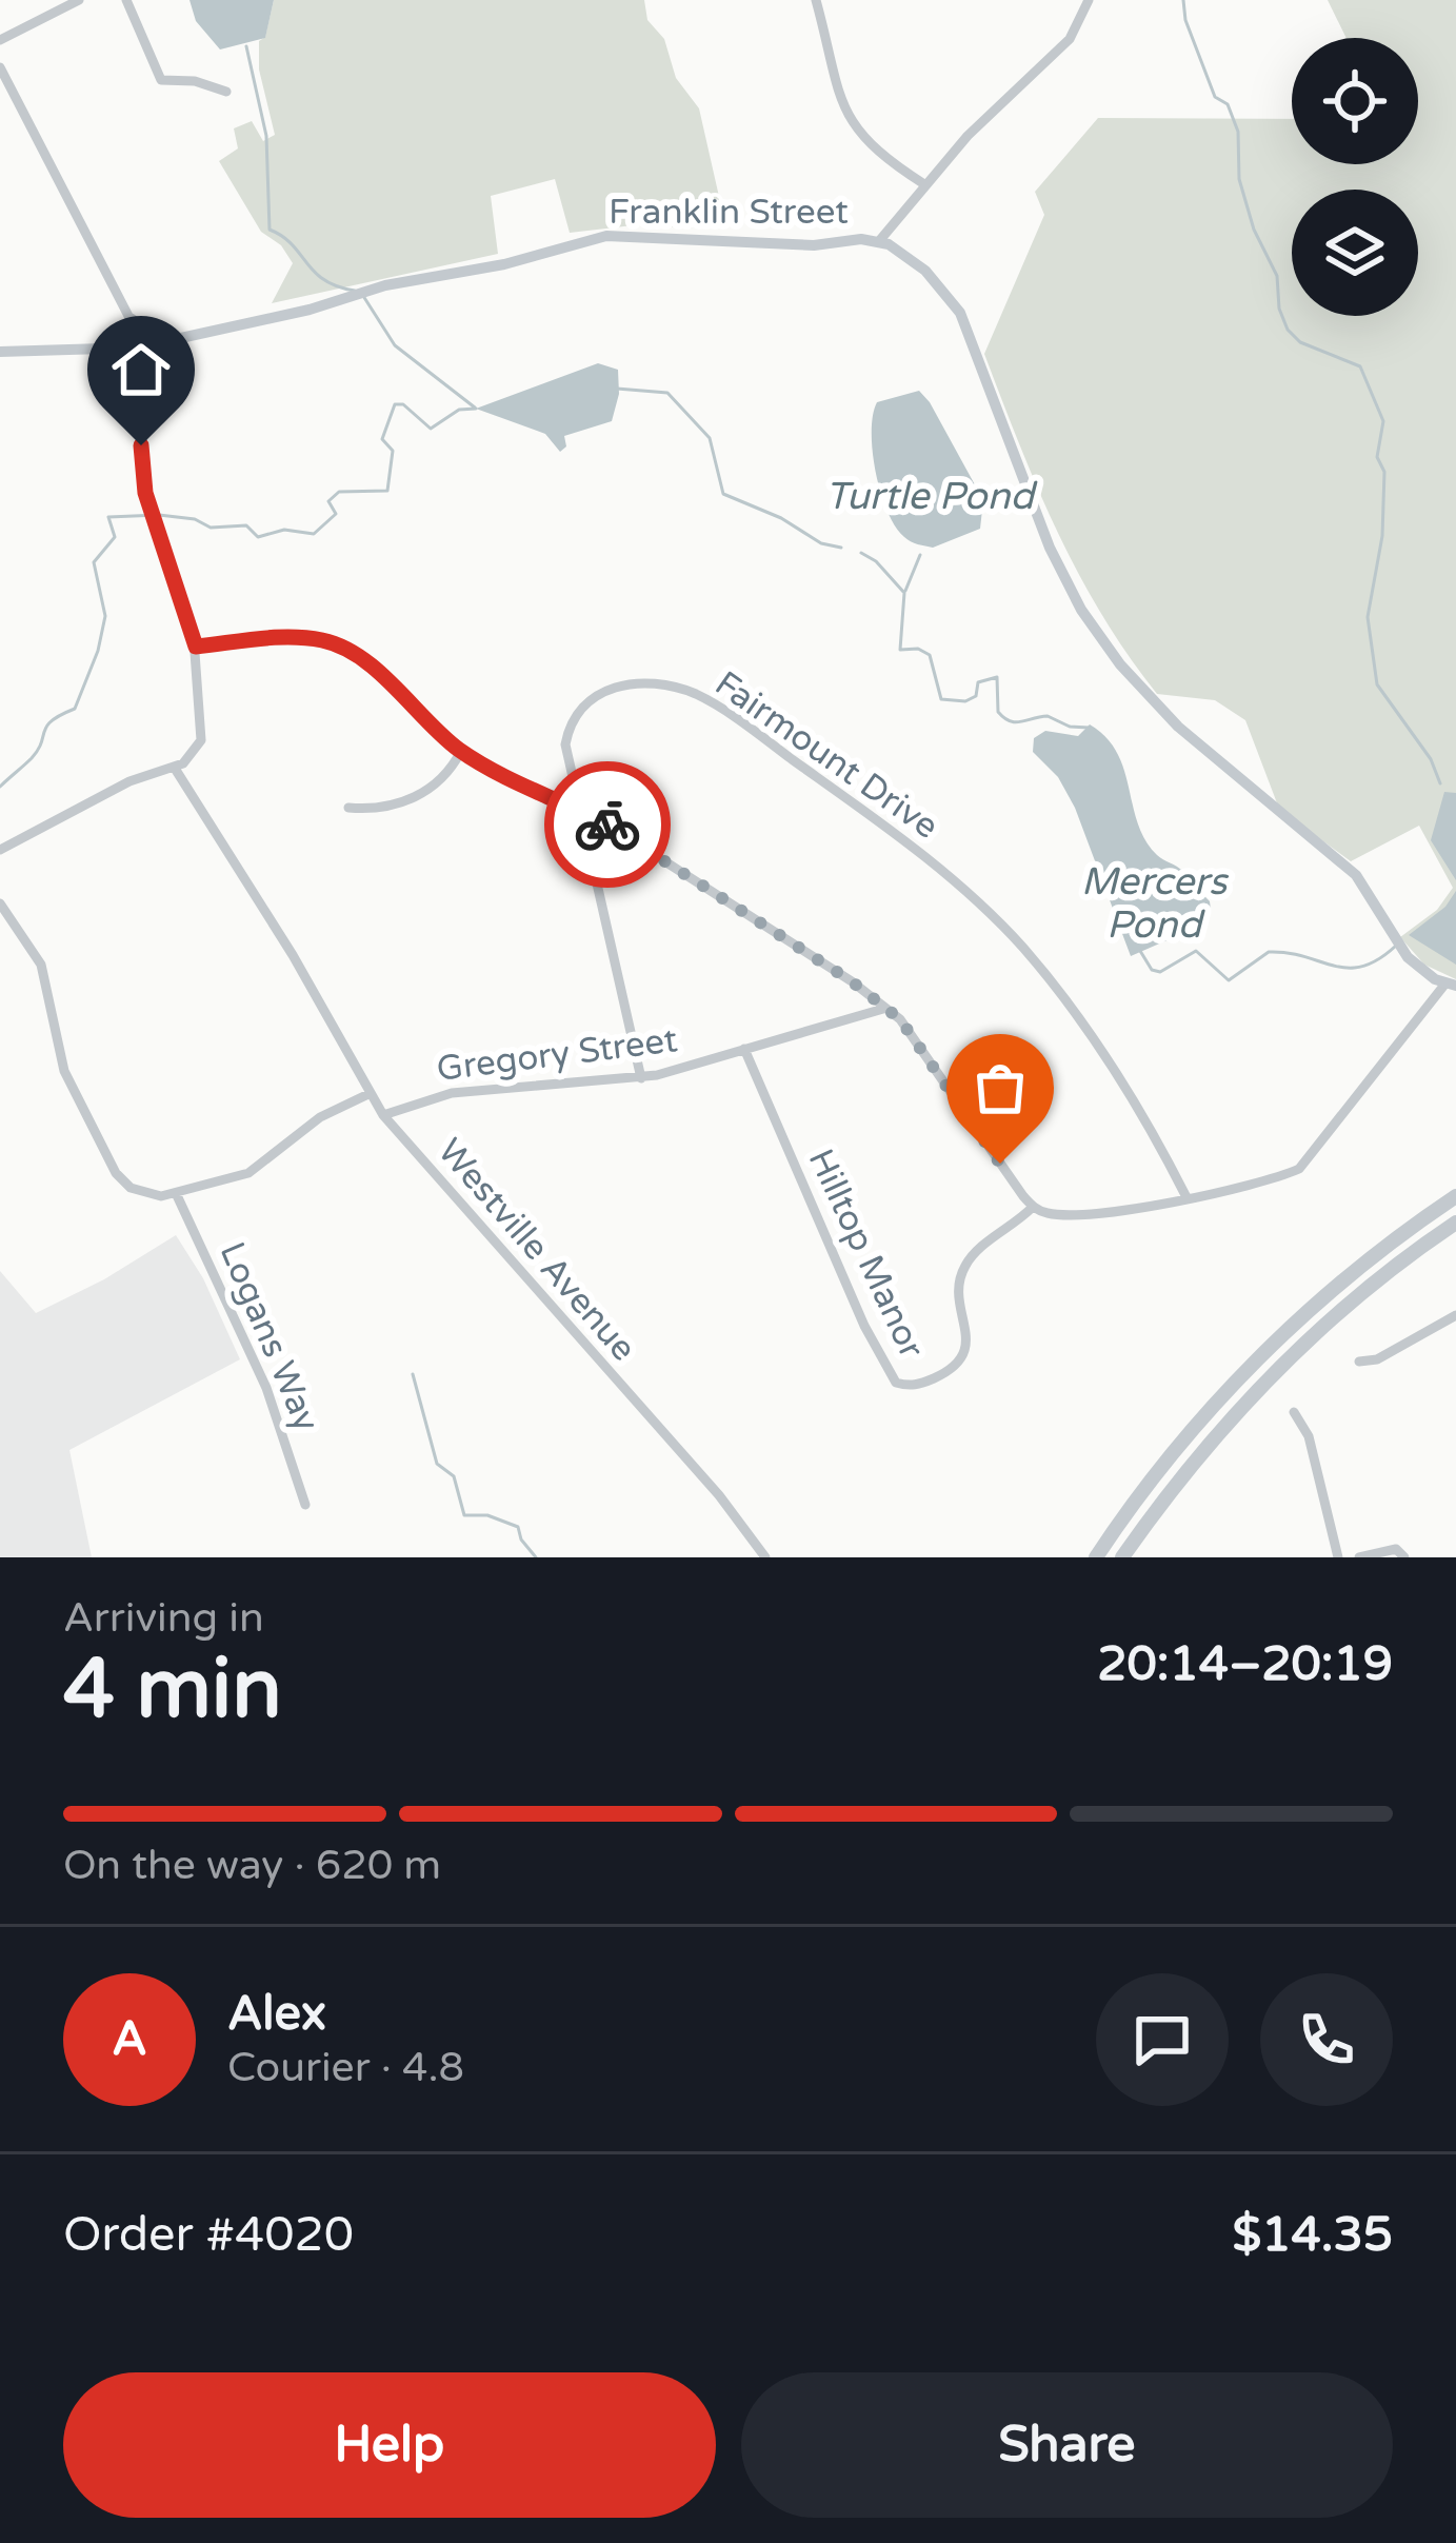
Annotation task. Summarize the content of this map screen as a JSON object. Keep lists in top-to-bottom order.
{
  "streets": {
    "main road": ["Franklin Street"],
    "street": [
      "Fairmount Drive",
      "Gregory Street",
      "Westville Avenue",
      "Hilltop Manor",
      "Logans Way"
    ]
  },
  "crossings": [
    ["Fairmount Drive", "Gregory Street"],
    ["Gregory Street", "Westville Avenue"],
    ["Gregory Street", "Hilltop Manor"]
  ],
  "water": ["Turtle Pond", "Mercers Pond"],
  "page": {
    "heading": ["4 min", "Arriving in", "20:14–20:19"],
    "panel": [
      "Alex",
      "Courier · 4.8",
      "Order #4020",
      "$14.35"
    ],
    "bar": "On the way · 620 m",
    "round": "A",
    "buttons": ["Help", "Share"]
  }
}
